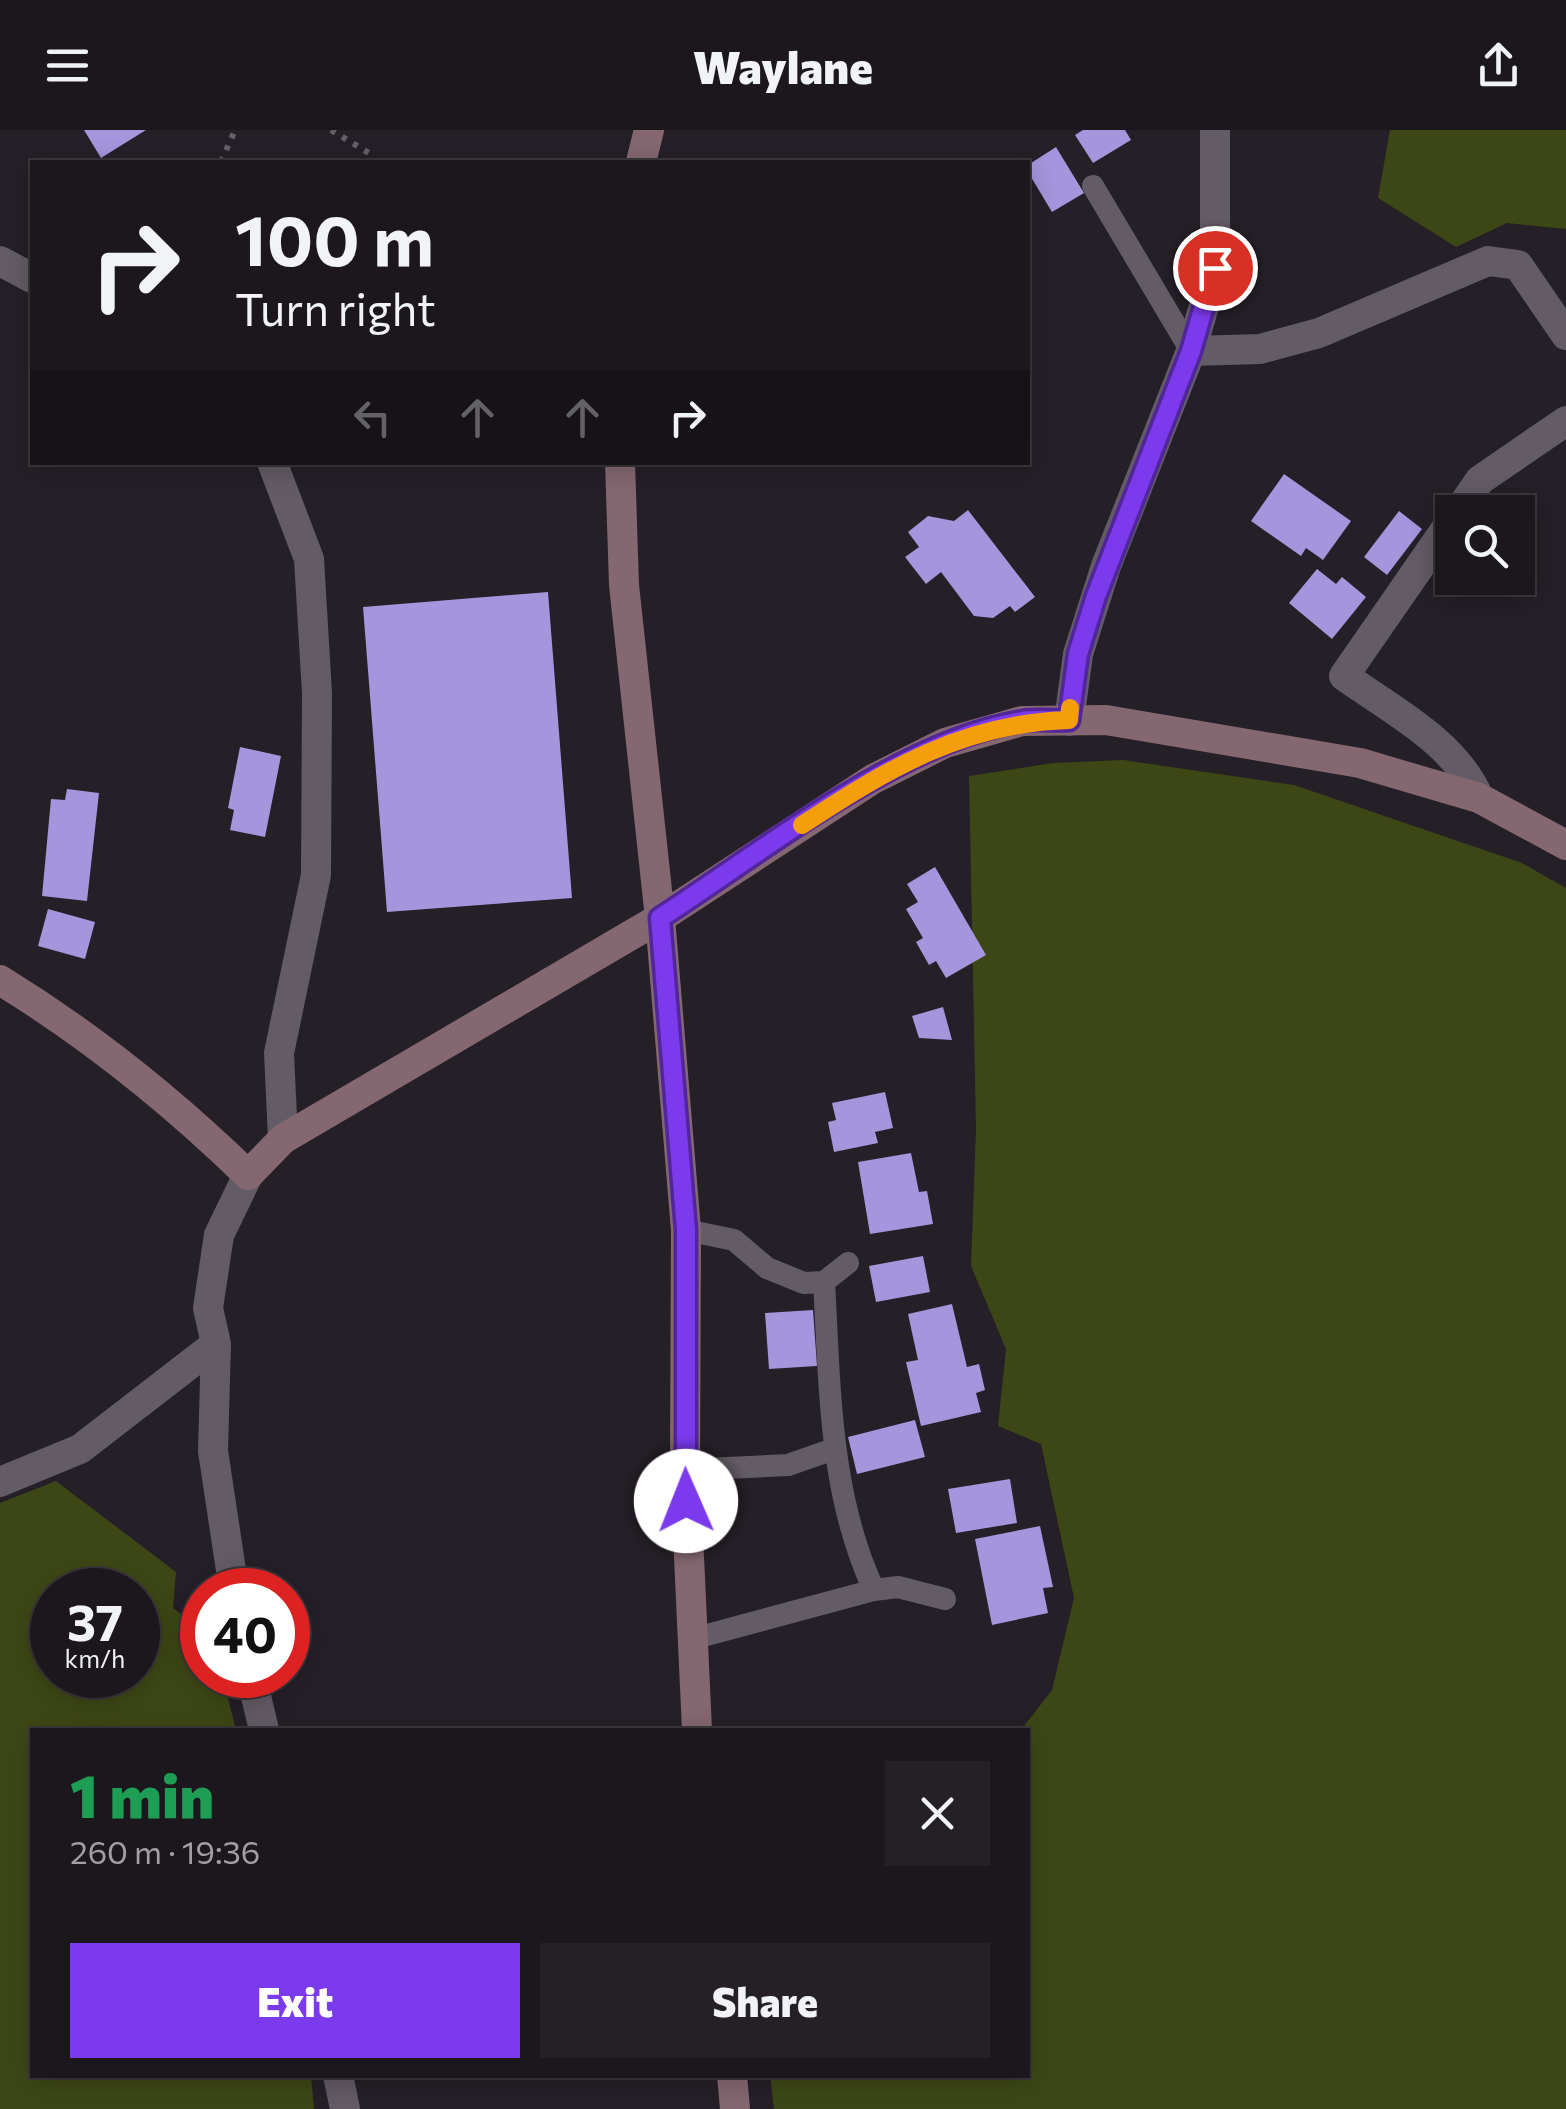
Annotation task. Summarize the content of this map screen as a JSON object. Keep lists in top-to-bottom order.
{
  "page": {
    "header": "Waylane",
    "turn": ["100 m", "Turn right"],
    "speed": "37 km/h",
    "limit": "40",
    "heading": ["1 min", "260 m · 19:36"],
    "buttons": ["Exit", "Share"]
  }
}
